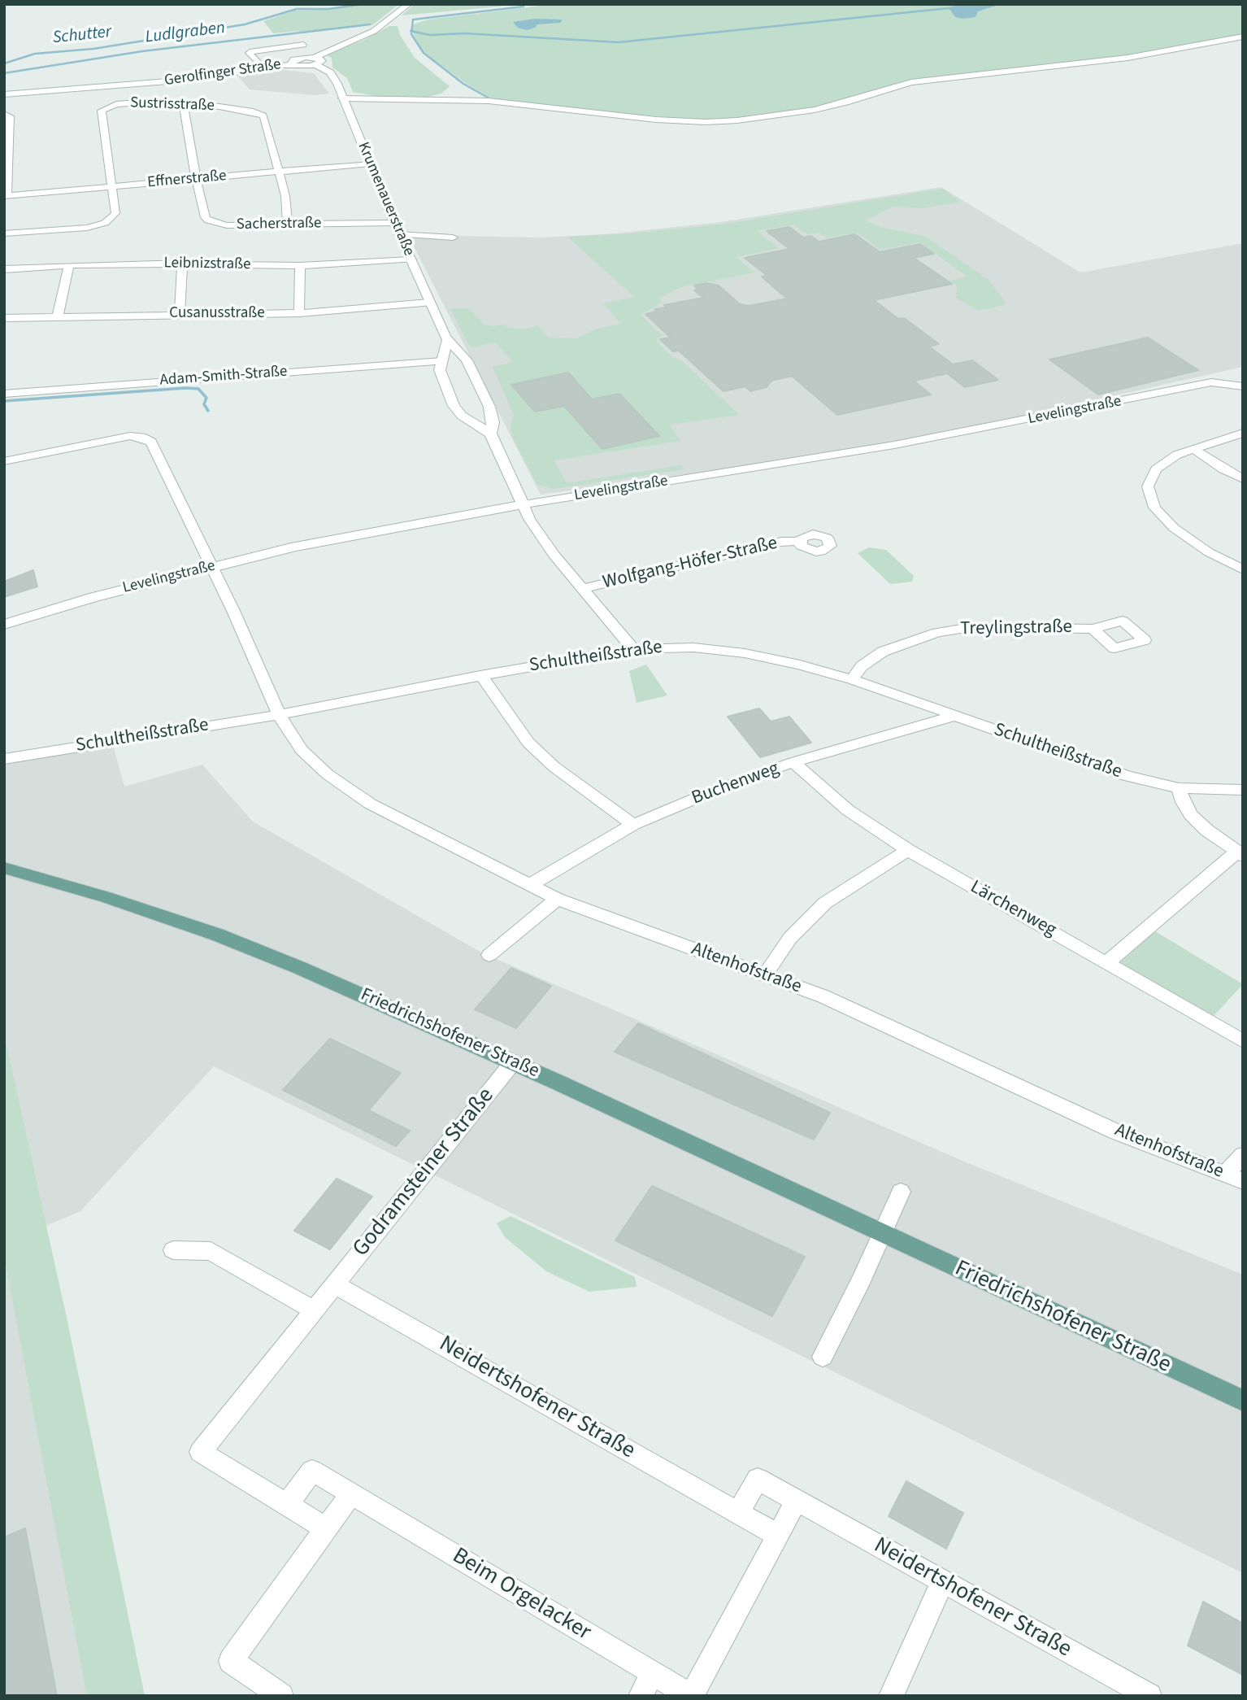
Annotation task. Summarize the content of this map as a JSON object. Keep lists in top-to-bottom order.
{
  "streets": {
    "main road": ["Friedrichshofener Straße"],
    "street": [
      "Gerolfinger Straße",
      "Sustrisstraße",
      "Effnerstraße",
      "Krumenauerstraße",
      "Sacherstraße",
      "Leibnizstraße",
      "Cusanusstraße",
      "Adam-Smith-Straße",
      "Levelingstraße",
      "Wolfgang-Höfer-Straße",
      "Treylingstraße",
      "Schultheißstraße",
      "Buchenweg",
      "Lärchenweg",
      "Altenhofstraße",
      "Godramsteiner Straße",
      "Neidertshofener Straße",
      "Beim Orgelacker"
    ]
  },
  "crossings": [
    ["Gerolfinger Straße", "Krumenauerstraße"],
    ["Sustrisstraße", "Effnerstraße"],
    ["Effnerstraße", "Krumenauerstraße"],
    ["Effnerstraße", "Sacherstraße"],
    ["Krumenauerstraße", "Sacherstraße"],
    ["Krumenauerstraße", "Leibnizstraße"],
    ["Krumenauerstraße", "Cusanusstraße"],
    ["Krumenauerstraße", "Levelingstraße"],
    ["Levelingstraße", "Altenhofstraße"],
    ["Treylingstraße", "Schultheißstraße"],
    ["Schultheißstraße", "Buchenweg"],
    ["Schultheißstraße", "Altenhofstraße"],
    ["Buchenweg", "Lärchenweg"],
    ["Buchenweg", "Altenhofstraße"],
    ["Friedrichshofener Straße", "Godramsteiner Straße"],
    ["Godramsteiner Straße", "Neidertshofener Straße"]
  ],
  "water": ["Ludlgraben", "Schutter"]
}
